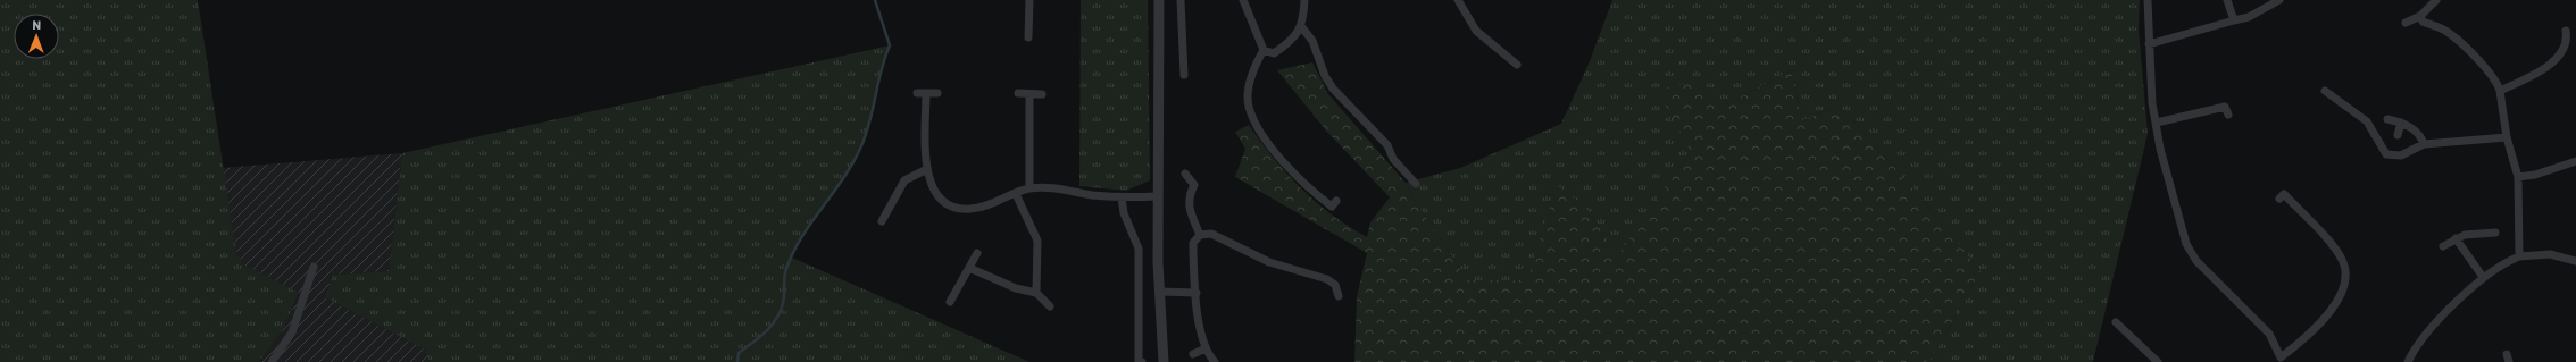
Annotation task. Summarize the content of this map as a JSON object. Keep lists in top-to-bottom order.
{
  "north": "top"
}
